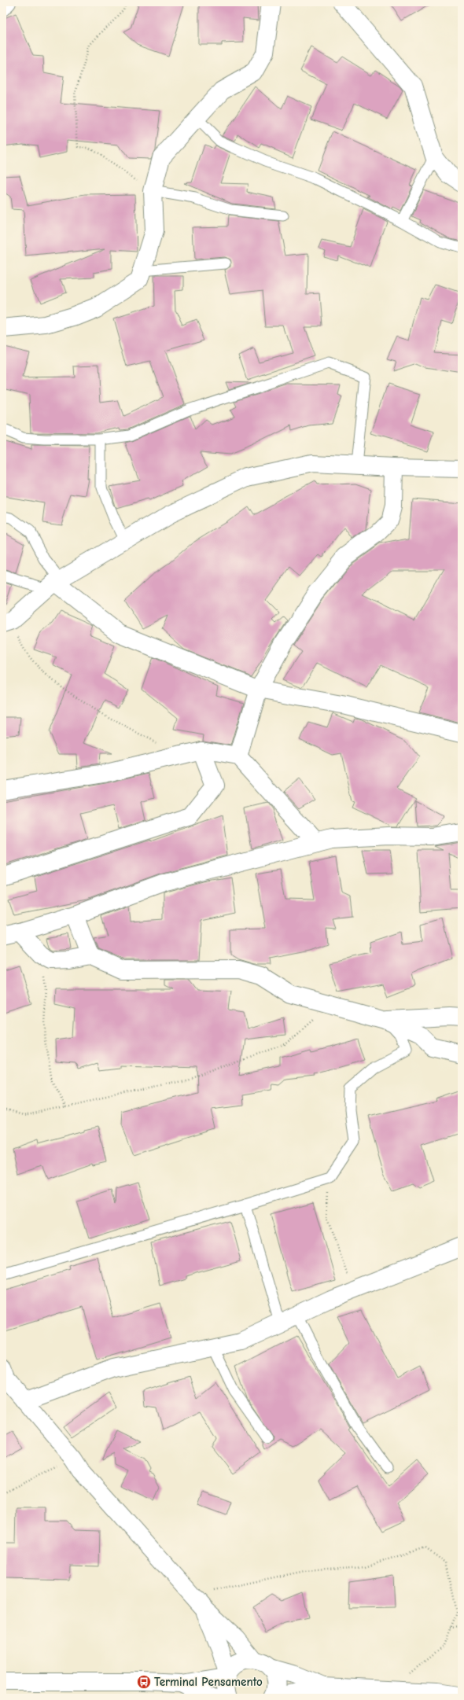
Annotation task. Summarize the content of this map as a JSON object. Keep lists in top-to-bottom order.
{
  "places": {
    "bus stop": ["Terminal Pensamento"]
  }
}
